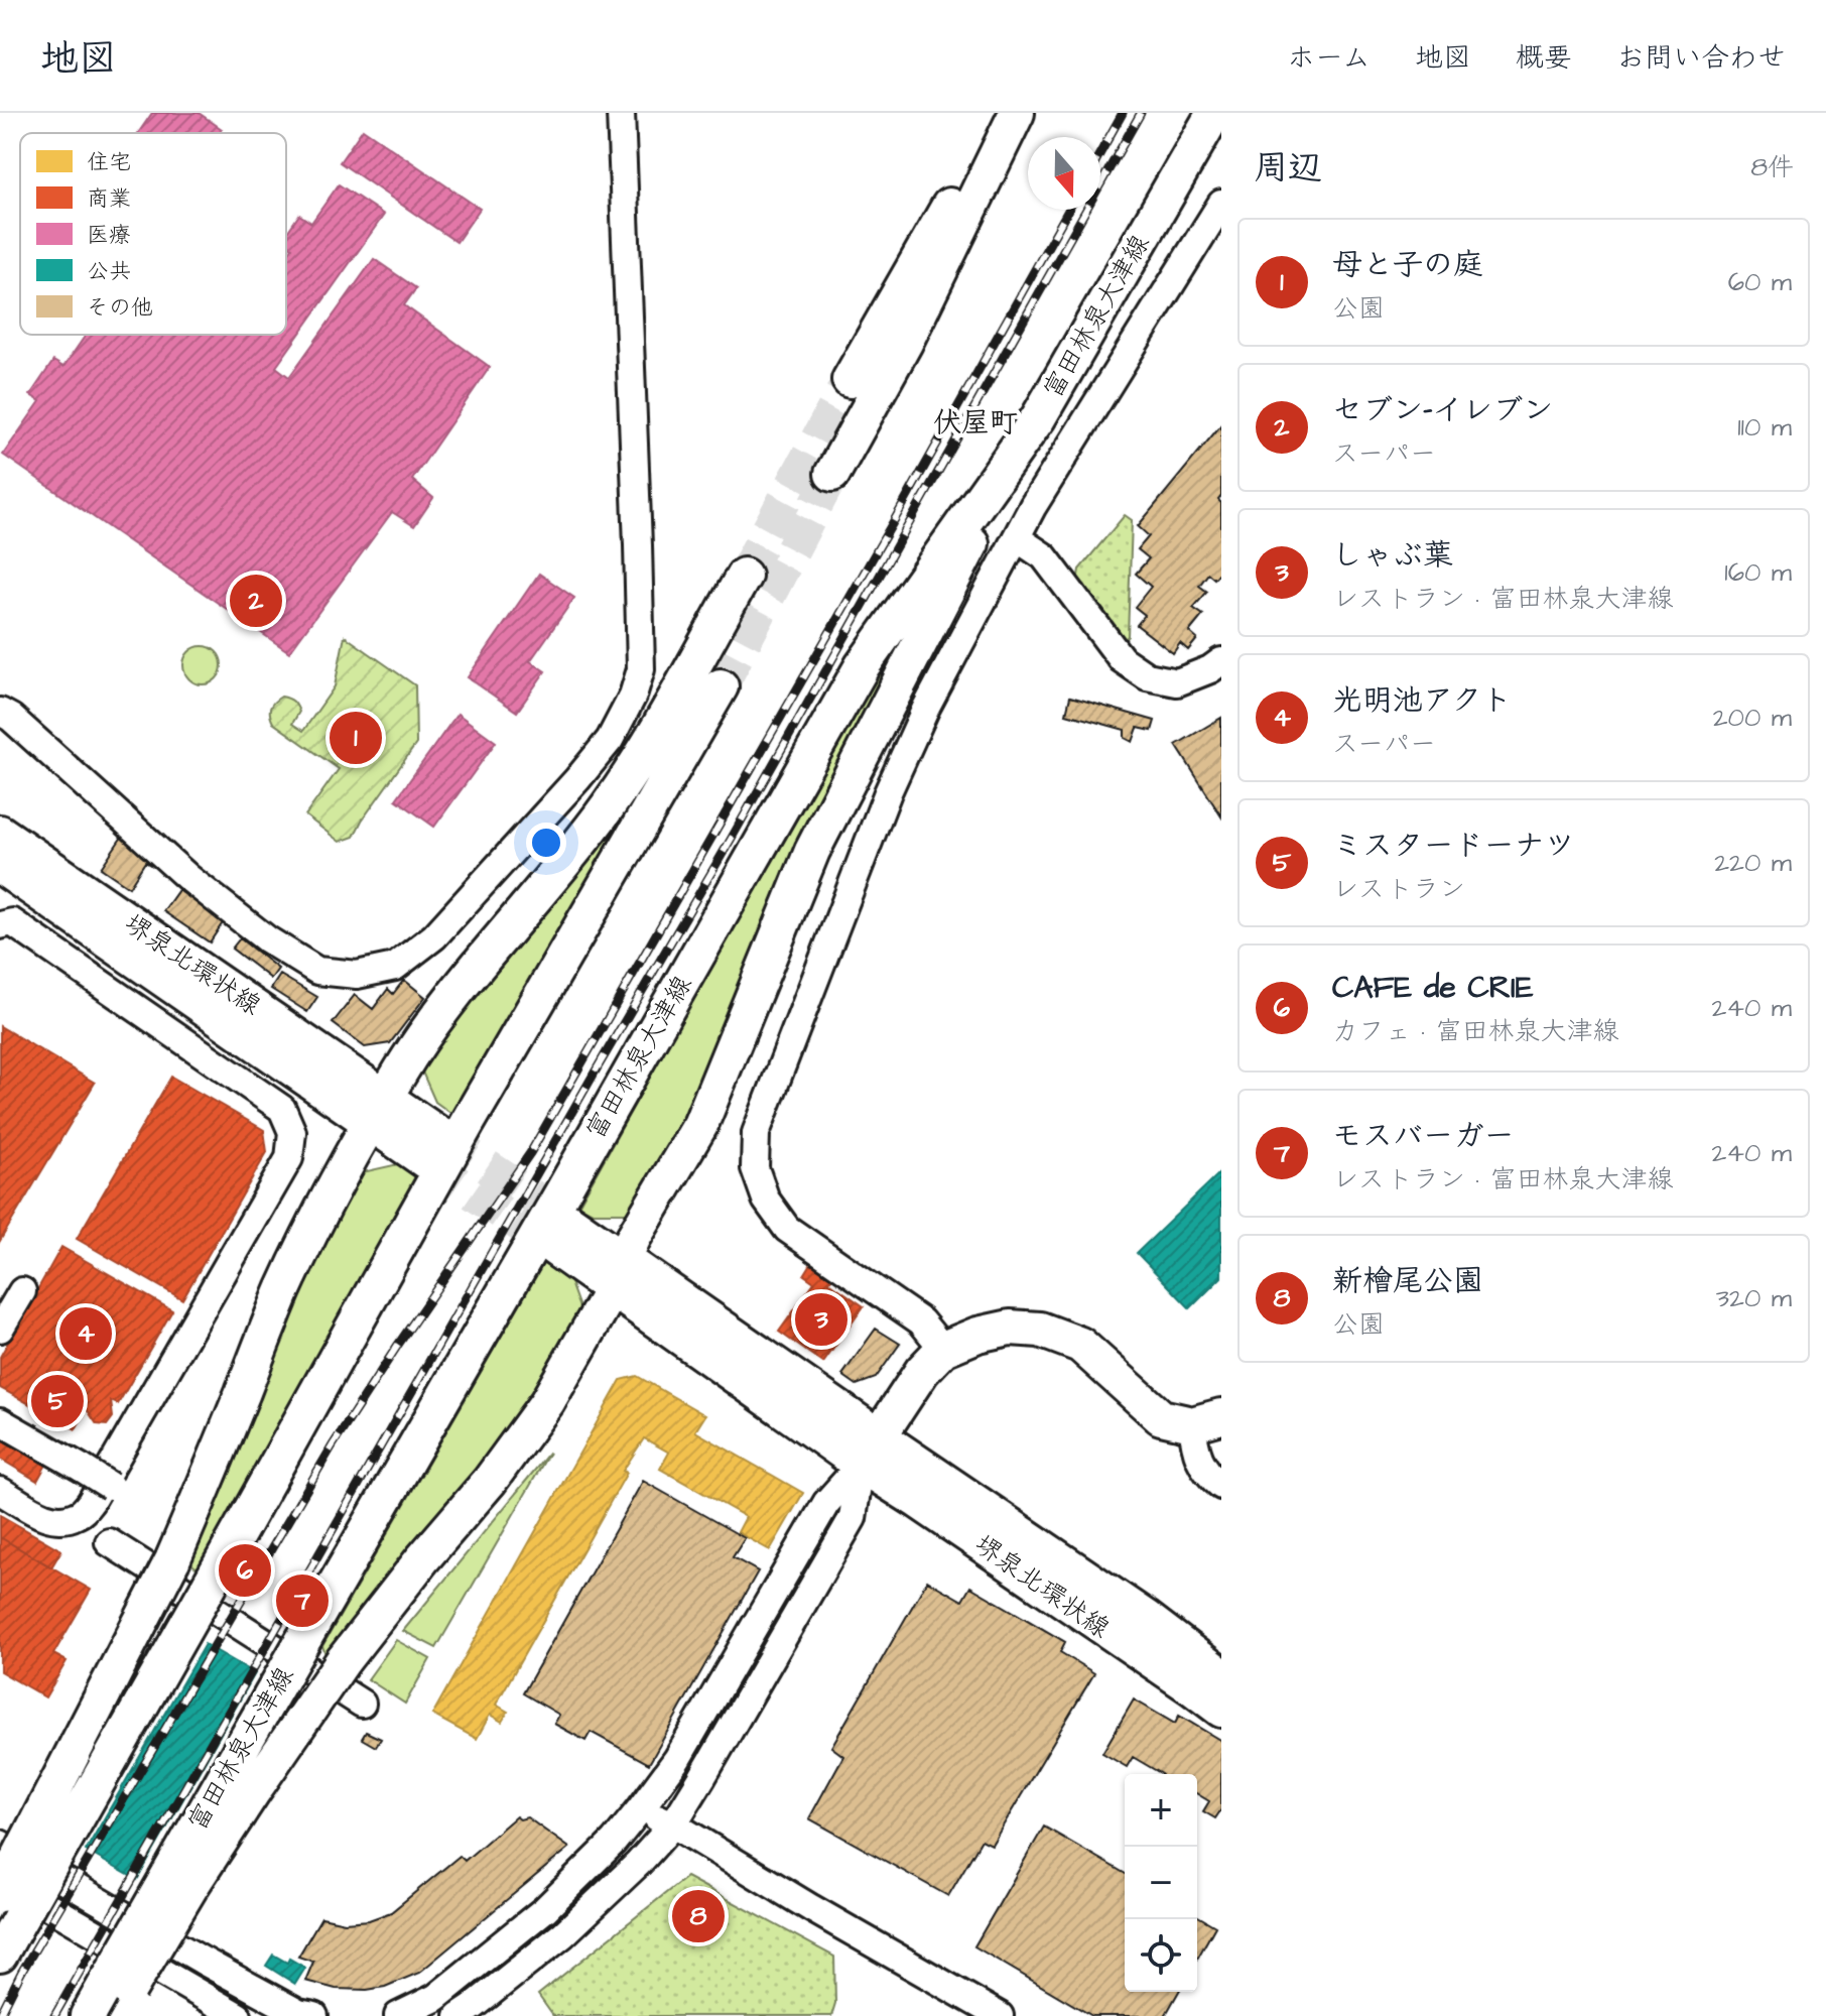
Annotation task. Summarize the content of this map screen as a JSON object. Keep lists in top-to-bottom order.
{
  "streets": {
    "main road": ["富田林泉大津線", "堺泉北環状線"]
  },
  "districts": ["伏屋町"],
  "legend": [
    "住宅",
    "商業",
    "医療",
    "公共",
    "その他"
  ],
  "north": "bottom",
  "page": {
    "header": "地図",
    "nav": [
      "ホーム",
      "地図",
      "概要",
      "お問い合わせ"
    ],
    "heading": ["周辺", "8件"],
    "list": [
      {
        "mark": "1",
        "name": "母と子の庭",
        "note": "公園",
        "value": "60 m"
      },
      {
        "mark": "2",
        "name": "セブン-イレブン",
        "note": "スーパー",
        "value": "110 m"
      },
      {
        "mark": "3",
        "name": "しゃぶ葉",
        "note": "レストラン · 富田林泉大津線",
        "value": "160 m"
      },
      {
        "mark": "4",
        "name": "光明池アクト",
        "note": "スーパー",
        "value": "200 m"
      },
      {
        "mark": "5",
        "name": "ミスタードーナツ",
        "note": "レストラン",
        "value": "220 m"
      },
      {
        "mark": "6",
        "name": "CAFE de CRIE",
        "note": "カフェ · 富田林泉大津線",
        "value": "240 m"
      },
      {
        "mark": "7",
        "name": "モスバーガー",
        "note": "レストラン · 富田林泉大津線",
        "value": "240 m"
      },
      {
        "mark": "8",
        "name": "新檜尾公園",
        "note": "公園",
        "value": "320 m"
      }
    ],
    "pins": [
      "2",
      "1",
      "3",
      "4",
      "5",
      "6",
      "7",
      "8"
    ],
    "map_buttons": ["+", "−"]
  }
}
